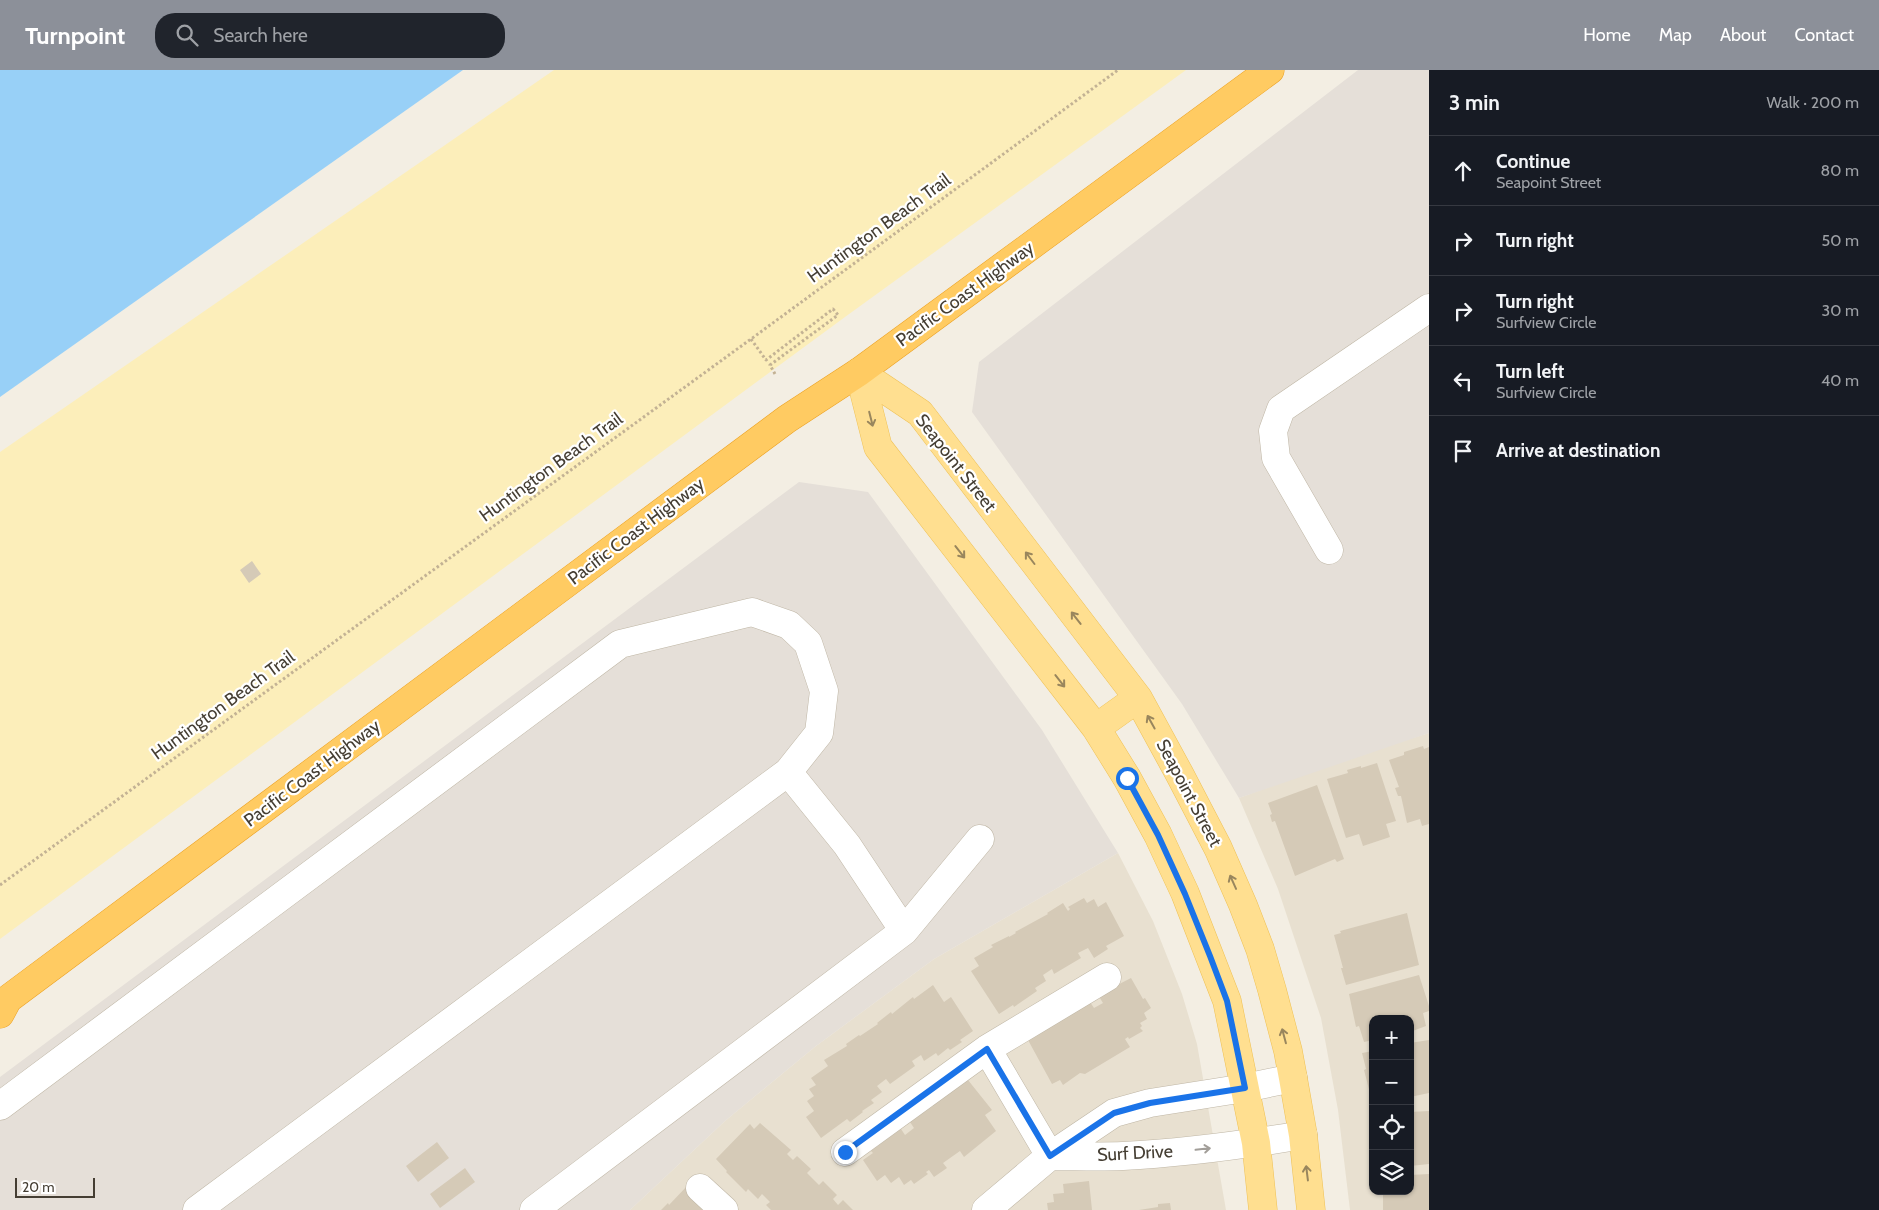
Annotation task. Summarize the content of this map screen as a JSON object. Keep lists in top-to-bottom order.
{
  "streets": {
    "highway": ["Pacific Coast Highway"],
    "main road": ["Seapoint Street"],
    "street": ["Surf Drive"],
    "path": ["Huntington Beach Trail"]
  },
  "crossings": [
    ["Pacific Coast Highway", "Seapoint Street"],
    ["Seapoint Street", "Surf Drive"]
  ],
  "scale_bar": "20 m",
  "page": {
    "header": "Turnpoint",
    "search": "Search here",
    "nav": [
      "Home",
      "Map",
      "About",
      "Contact"
    ],
    "heading": ["3 min", "Walk · 200 m"],
    "list": [
      ["Continue", "Seapoint Street", "80 m"],
      ["Turn right", "50 m"],
      ["Turn right", "Surfview Circle", "30 m"],
      ["Turn left", "Surfview Circle", "40 m"],
      "Arrive at destination"
    ],
    "map_buttons": ["+", "−"],
    "scale": "20 m"
  }
}
